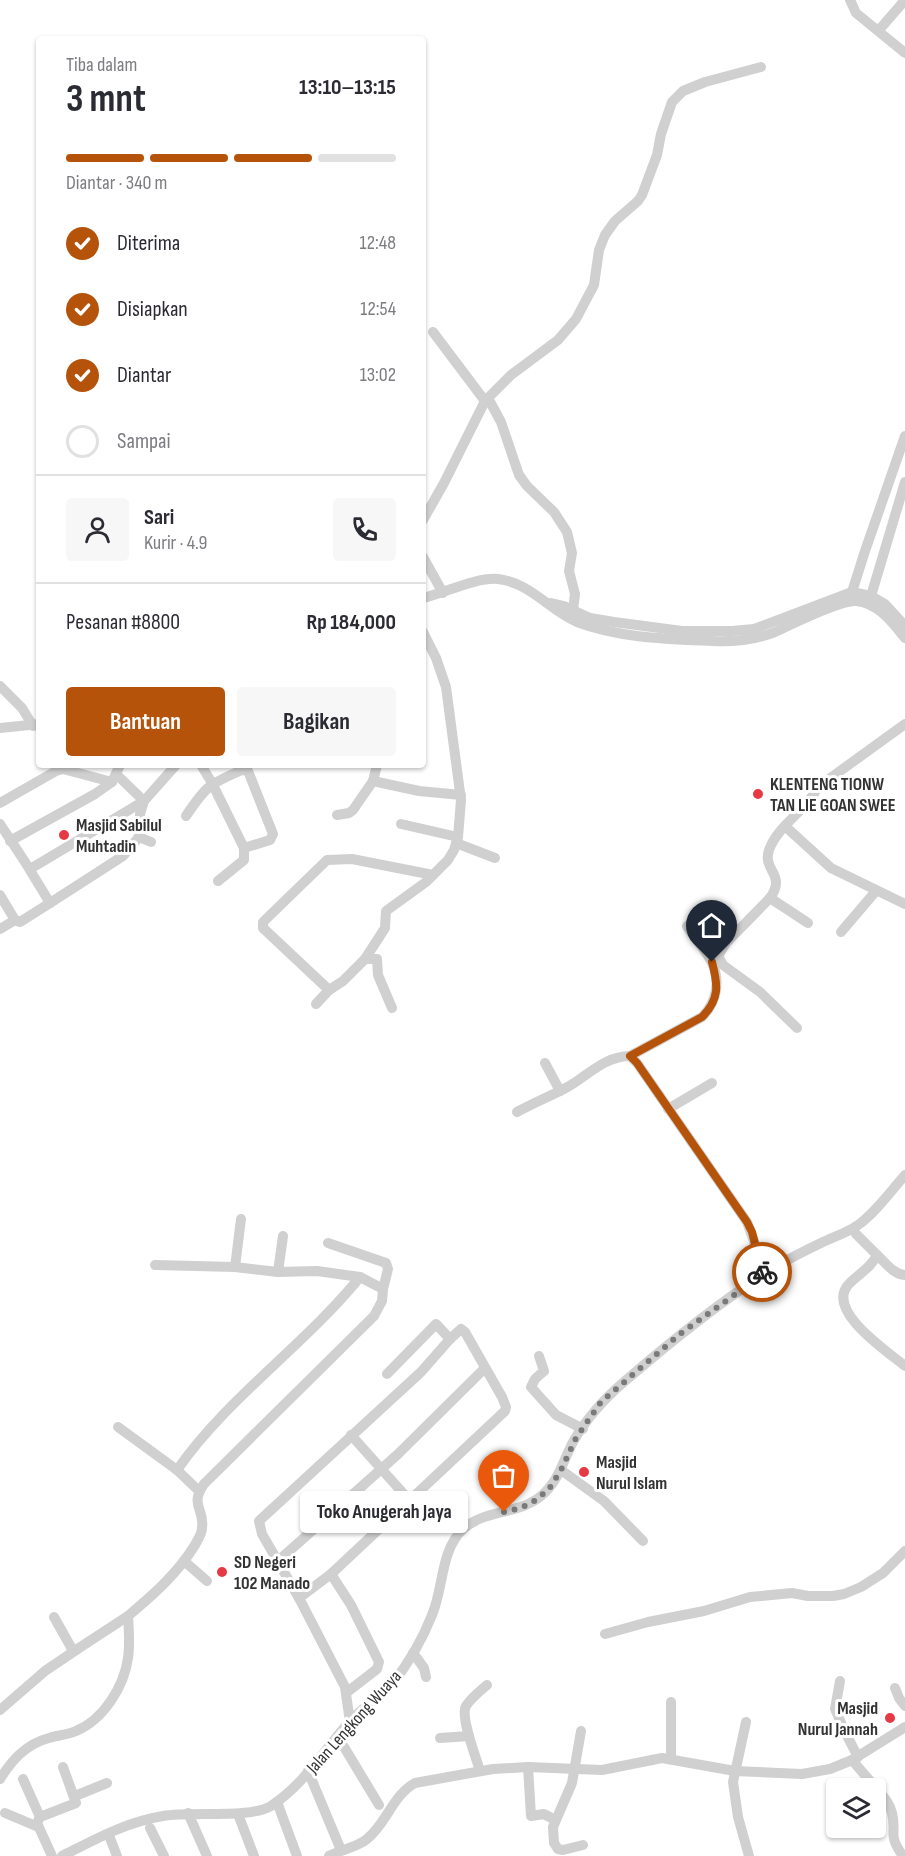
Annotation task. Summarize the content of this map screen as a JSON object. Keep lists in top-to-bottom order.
{
  "streets": {
    "street": ["Jalan Lengkong Wuaya"]
  },
  "places": [
    "KLENTENG TIONW TAN LIE GOAN SWEE",
    "Masjid Sabilul Muhtadin",
    "Masjid Nurul Islam",
    "Toko Anugerah Jaya",
    "SD Negeri 102 Manado",
    "Masjid Nurul Jannah"
  ],
  "page": {
    "heading": ["3 mnt", "Tiba dalam", "13:10–13:15"],
    "panel": [
      "Sari",
      "Kurir · 4.9",
      "Pesanan #8800",
      "Rp 184,000"
    ],
    "bar": "Diantar · 340 m",
    "list": [
      ["Diterima", "12:48"],
      ["Disiapkan", "12:54"],
      ["Diantar", "13:02"],
      "Sampai"
    ],
    "buttons": ["Bantuan", "Bagikan"],
    "bubble": "Toko Anugerah Jaya"
  }
}
